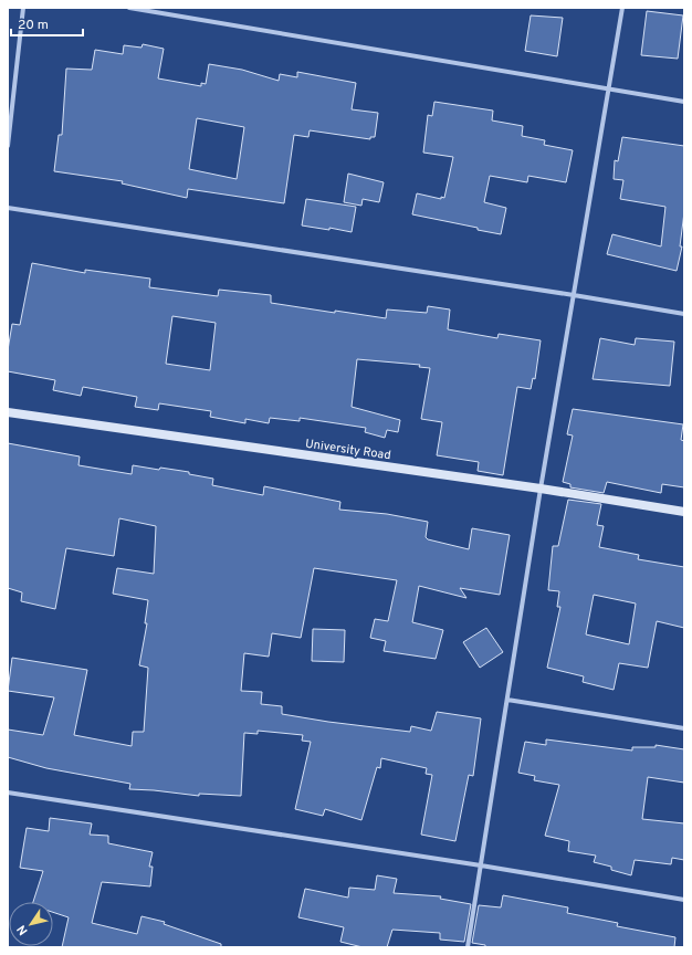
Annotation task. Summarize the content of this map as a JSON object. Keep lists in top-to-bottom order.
{
  "streets": {
    "street": ["University Road"]
  },
  "scale_bar": "20 m",
  "north": "bottom left"
}
